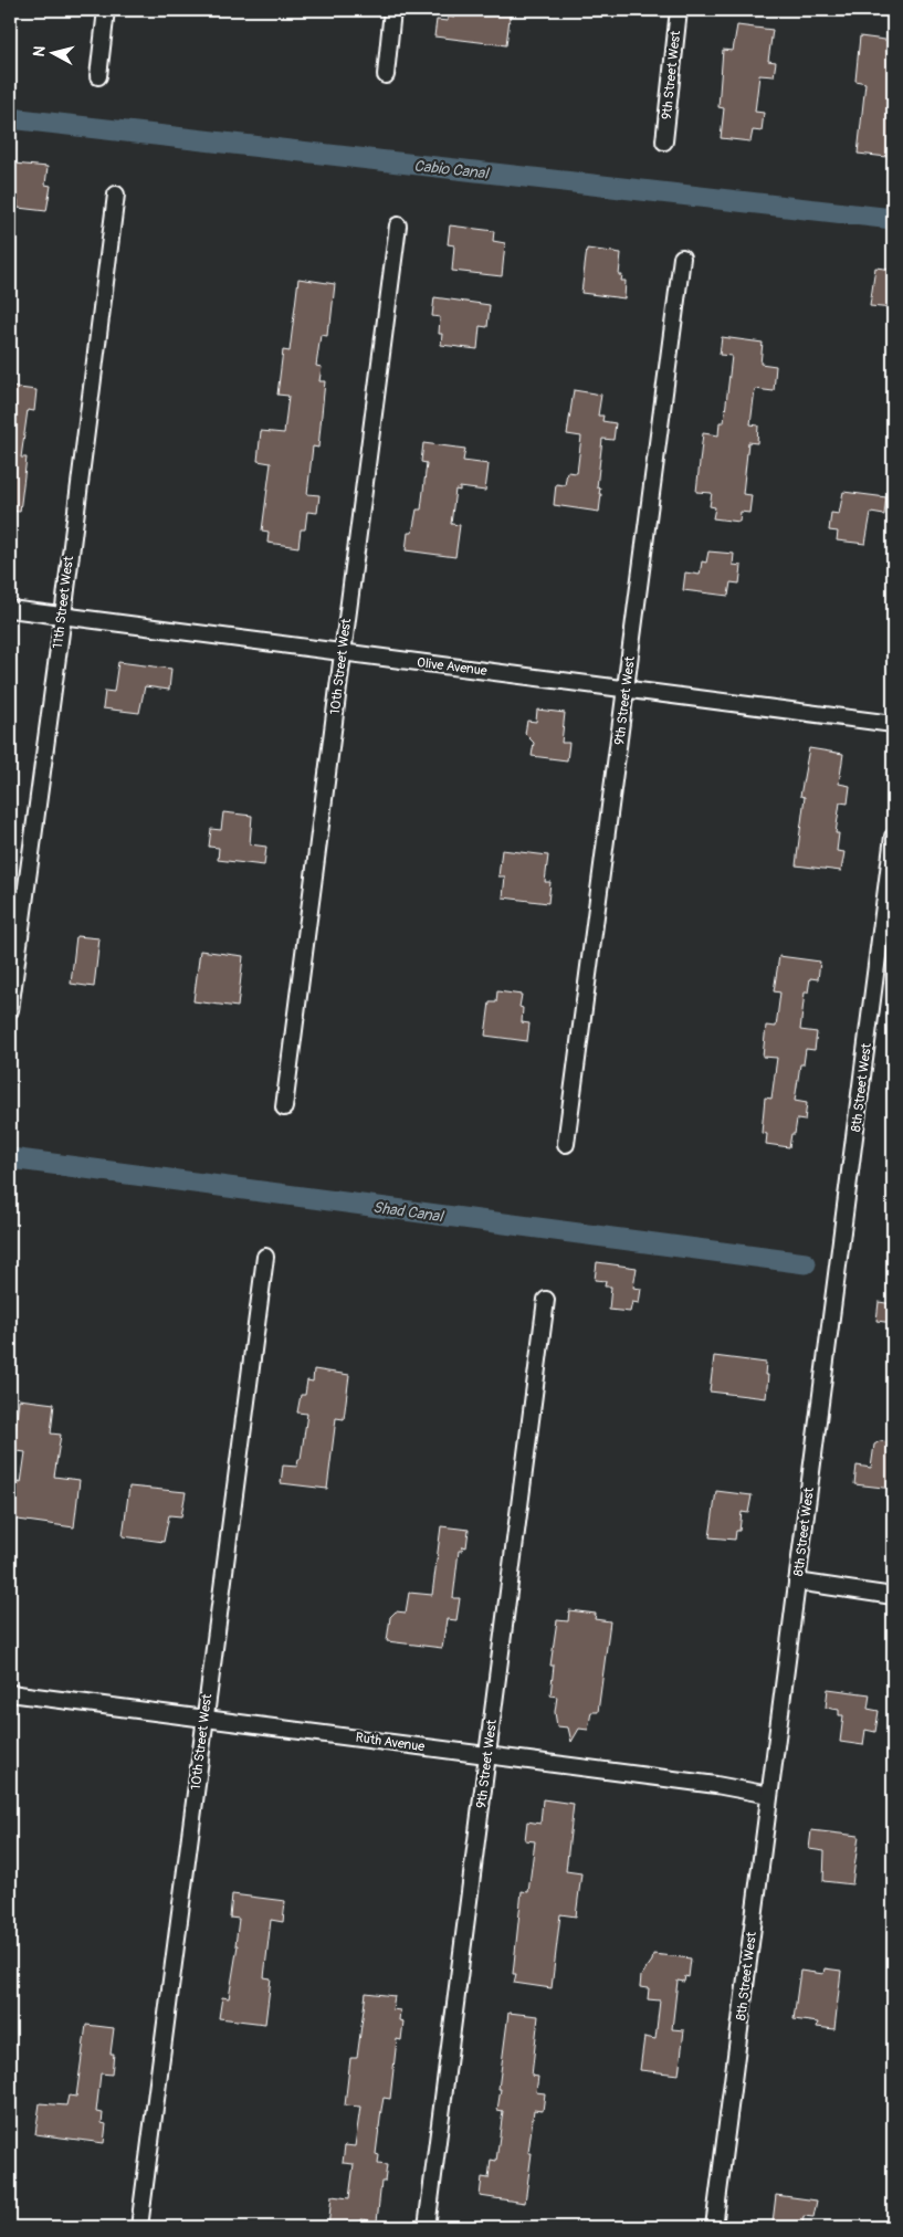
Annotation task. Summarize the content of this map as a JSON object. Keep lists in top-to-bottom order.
{
  "streets": {
    "street": [
      "9th Street West",
      "11th Street West",
      "10th Street West",
      "Olive Avenue",
      "8th Street West",
      "Ruth Avenue"
    ]
  },
  "crossings": [
    ["9th Street West", "Olive Avenue"],
    ["9th Street West", "Ruth Avenue"],
    ["11th Street West", "Olive Avenue"],
    ["10th Street West", "Olive Avenue"],
    ["10th Street West", "Ruth Avenue"],
    ["8th Street West", "Ruth Avenue"]
  ],
  "water": ["Cabio Canal", "Shad Canal"],
  "north": "left"
}
